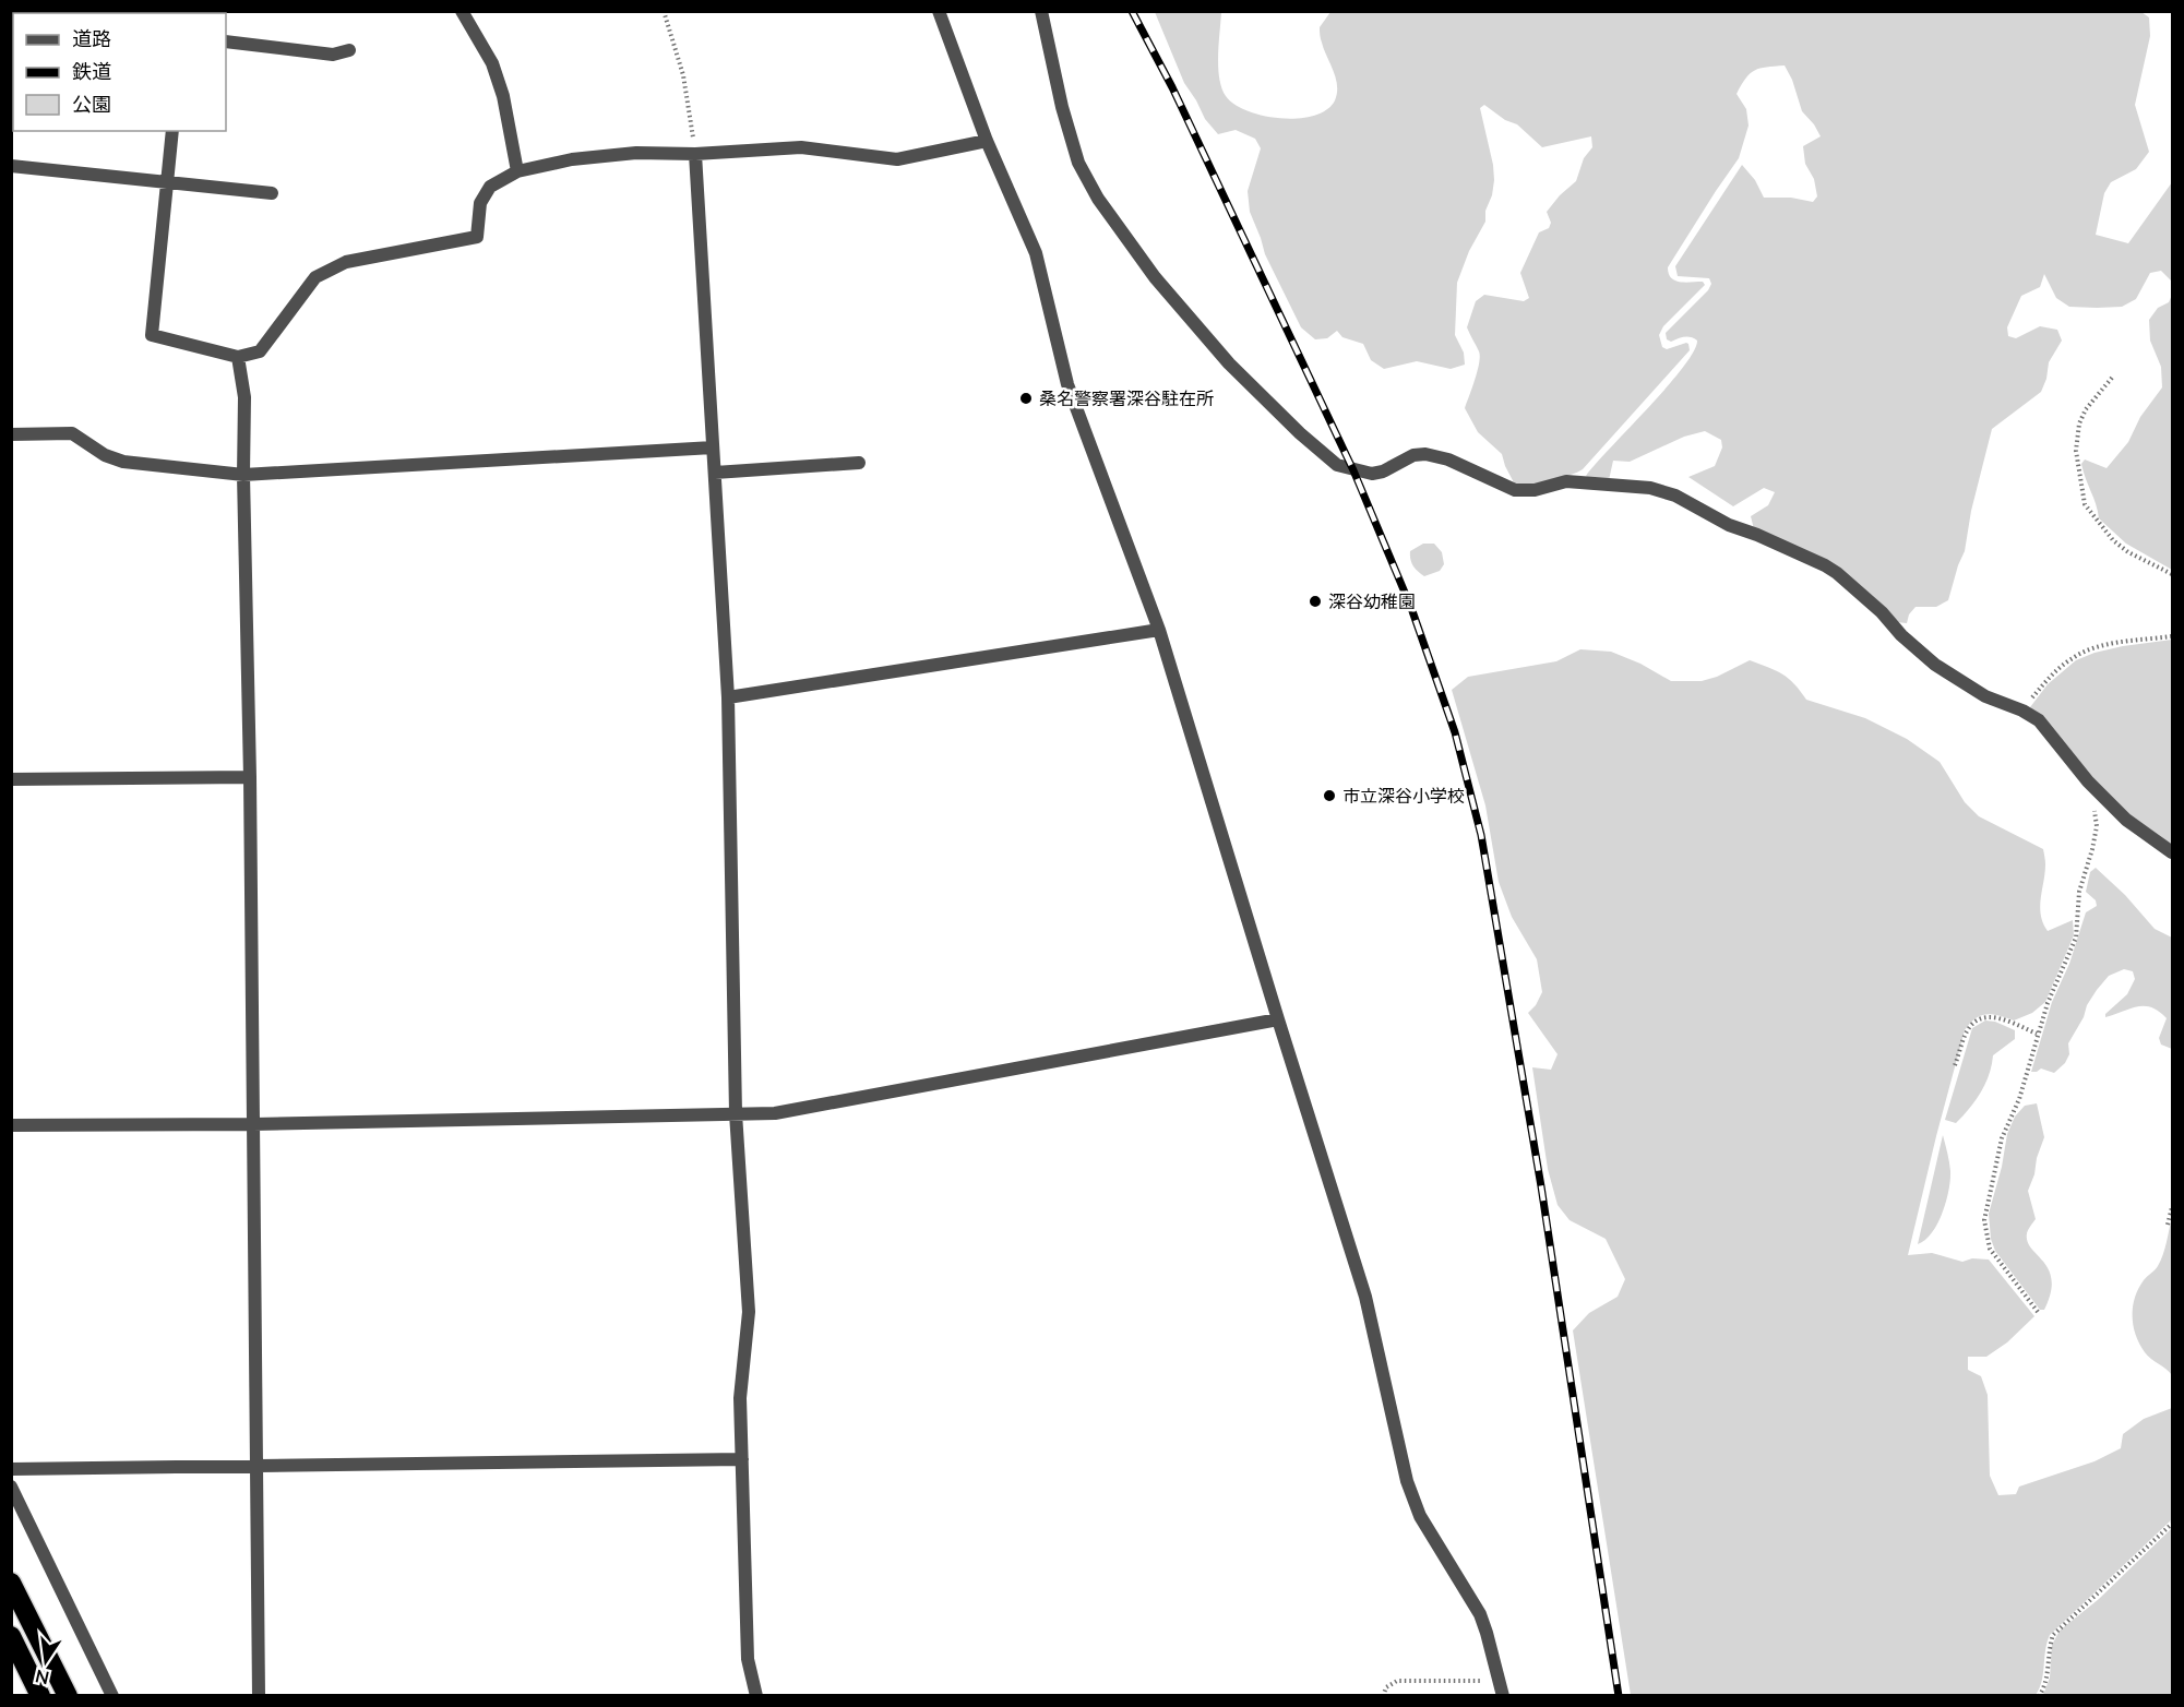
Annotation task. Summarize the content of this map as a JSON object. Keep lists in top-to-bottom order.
{
  "places": ["桑名警察署深谷駐在所", "深谷幼稚園", "市立深谷小学校"],
  "legend": ["道路", "鉄道", "公園"],
  "north": "bottom"
}
